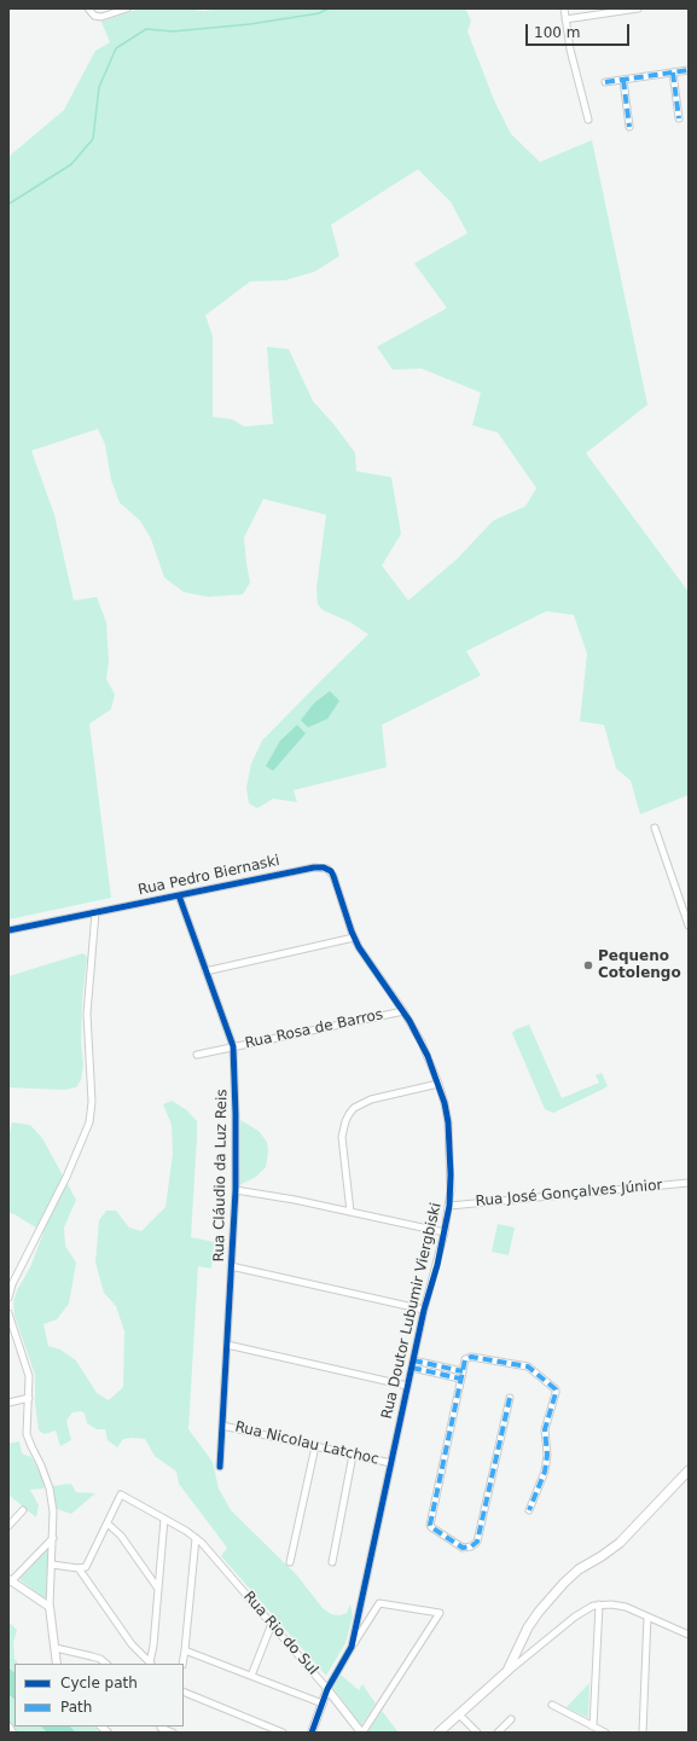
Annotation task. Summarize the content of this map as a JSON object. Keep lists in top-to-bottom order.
{
  "streets": {
    "street": [
      "Rua Pedro Biernaski",
      "Rua Rosa de Barros",
      "Rua Cláudio da Luz Reis",
      "Rua José Gonçalves Júnior",
      "Rua Doutor Lubumir Viergbiski",
      "Rua Nicolau Latchoc",
      "Rua Rio do Sul"
    ]
  },
  "crossings": [
    ["Rua Pedro Biernaski", "Rua Cláudio da Luz Reis"],
    ["Rua Pedro Biernaski", "Rua Doutor Lubumir Viergbiski"],
    ["Rua Rosa de Barros", "Rua Cláudio da Luz Reis"],
    ["Rua Rosa de Barros", "Rua Doutor Lubumir Viergbiski"],
    ["Rua Cláudio da Luz Reis", "Rua Nicolau Latchoc"],
    ["Rua José Gonçalves Júnior", "Rua Doutor Lubumir Viergbiski"],
    ["Rua Doutor Lubumir Viergbiski", "Rua Nicolau Latchoc"],
    ["Rua Doutor Lubumir Viergbiski", "Rua Rio do Sul"]
  ],
  "places": ["Pequeno Cotolengo"],
  "legend": ["Cycle path", "Path"],
  "scale_bar": "100 m"
}
